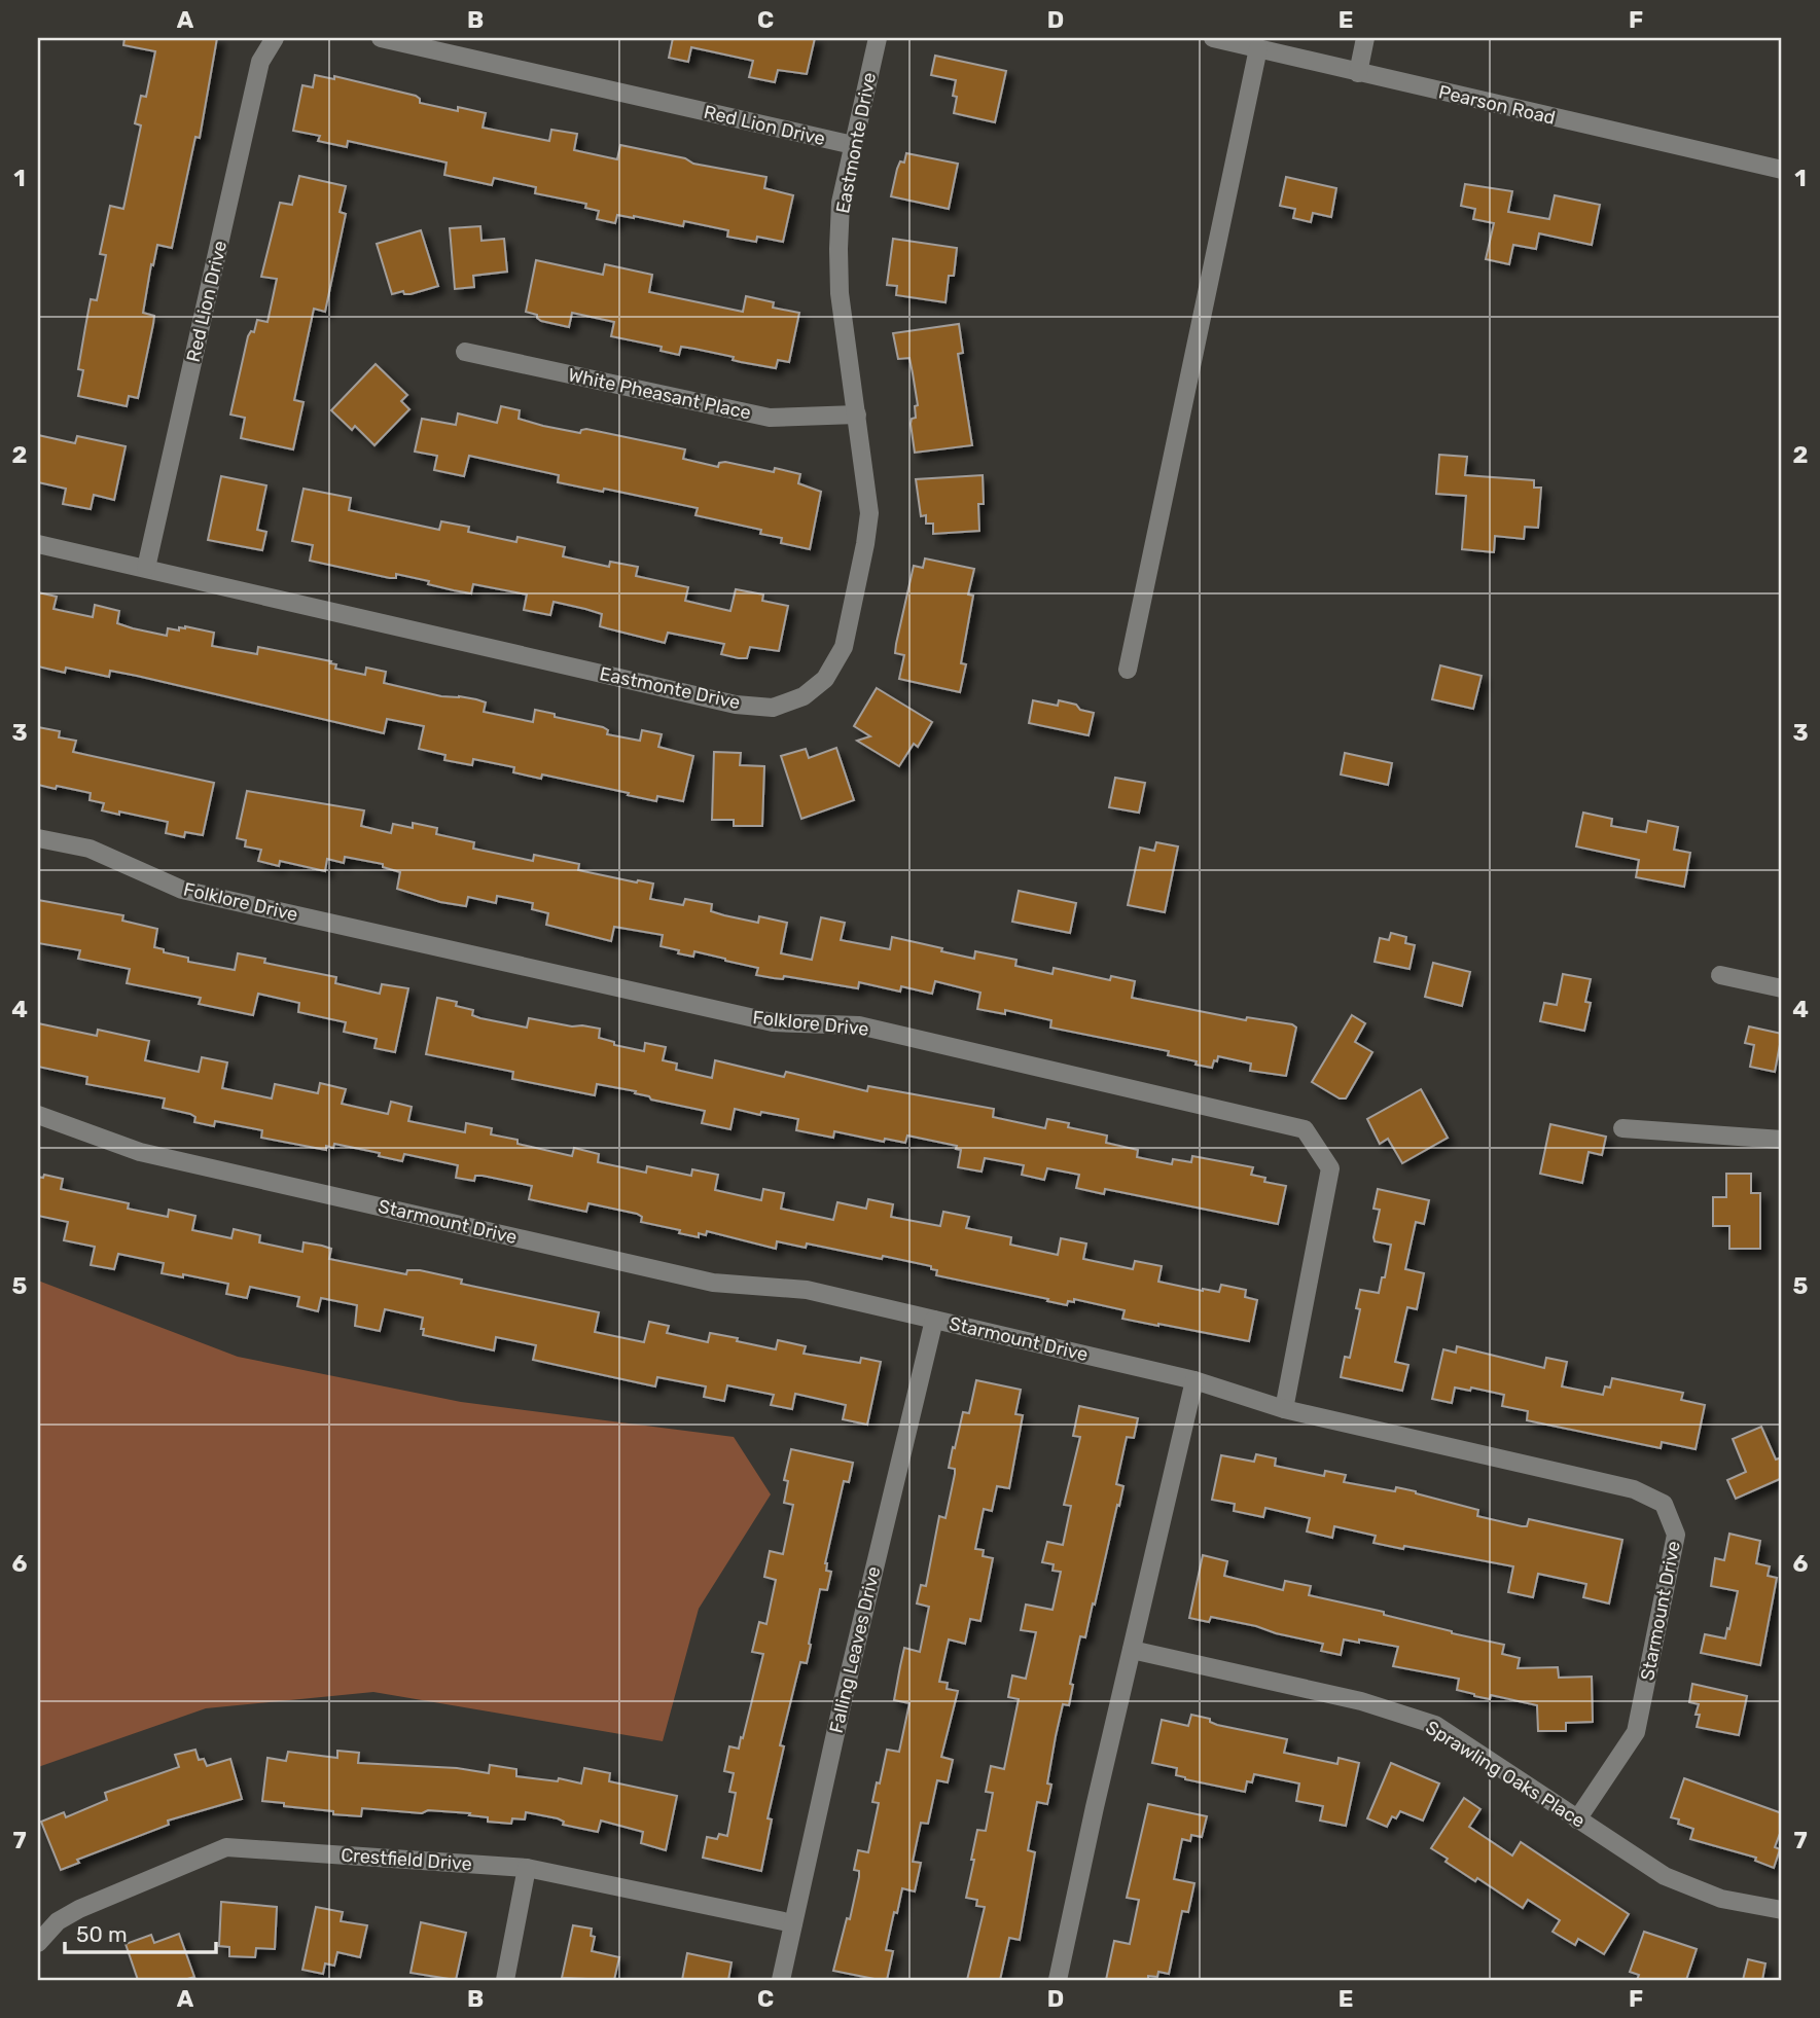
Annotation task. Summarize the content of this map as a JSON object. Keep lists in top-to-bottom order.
{
  "streets": {
    "street": [
      "Pearson Road",
      "Red Lion Drive",
      "Eastmonte Drive",
      "White Pheasant Place",
      "Folklore Drive",
      "Starmount Drive",
      "Falling Leaves Drive",
      "Sprawling Oaks Place",
      "Crestfield Drive"
    ]
  },
  "crossings": [
    ["Red Lion Drive", "Eastmonte Drive"],
    ["Eastmonte Drive", "White Pheasant Place"],
    ["Folklore Drive", "Starmount Drive"],
    ["Starmount Drive", "Falling Leaves Drive"],
    ["Starmount Drive", "Sprawling Oaks Place"],
    ["Falling Leaves Drive", "Crestfield Drive"]
  ],
  "scale_bar": "50 m",
  "grid": {
    "columns": [
      "A",
      "B",
      "C",
      "D",
      "E",
      "F"
    ],
    "rows": [
      "1",
      "2",
      "3",
      "4",
      "5",
      "6",
      "7"
    ]
  }
}
